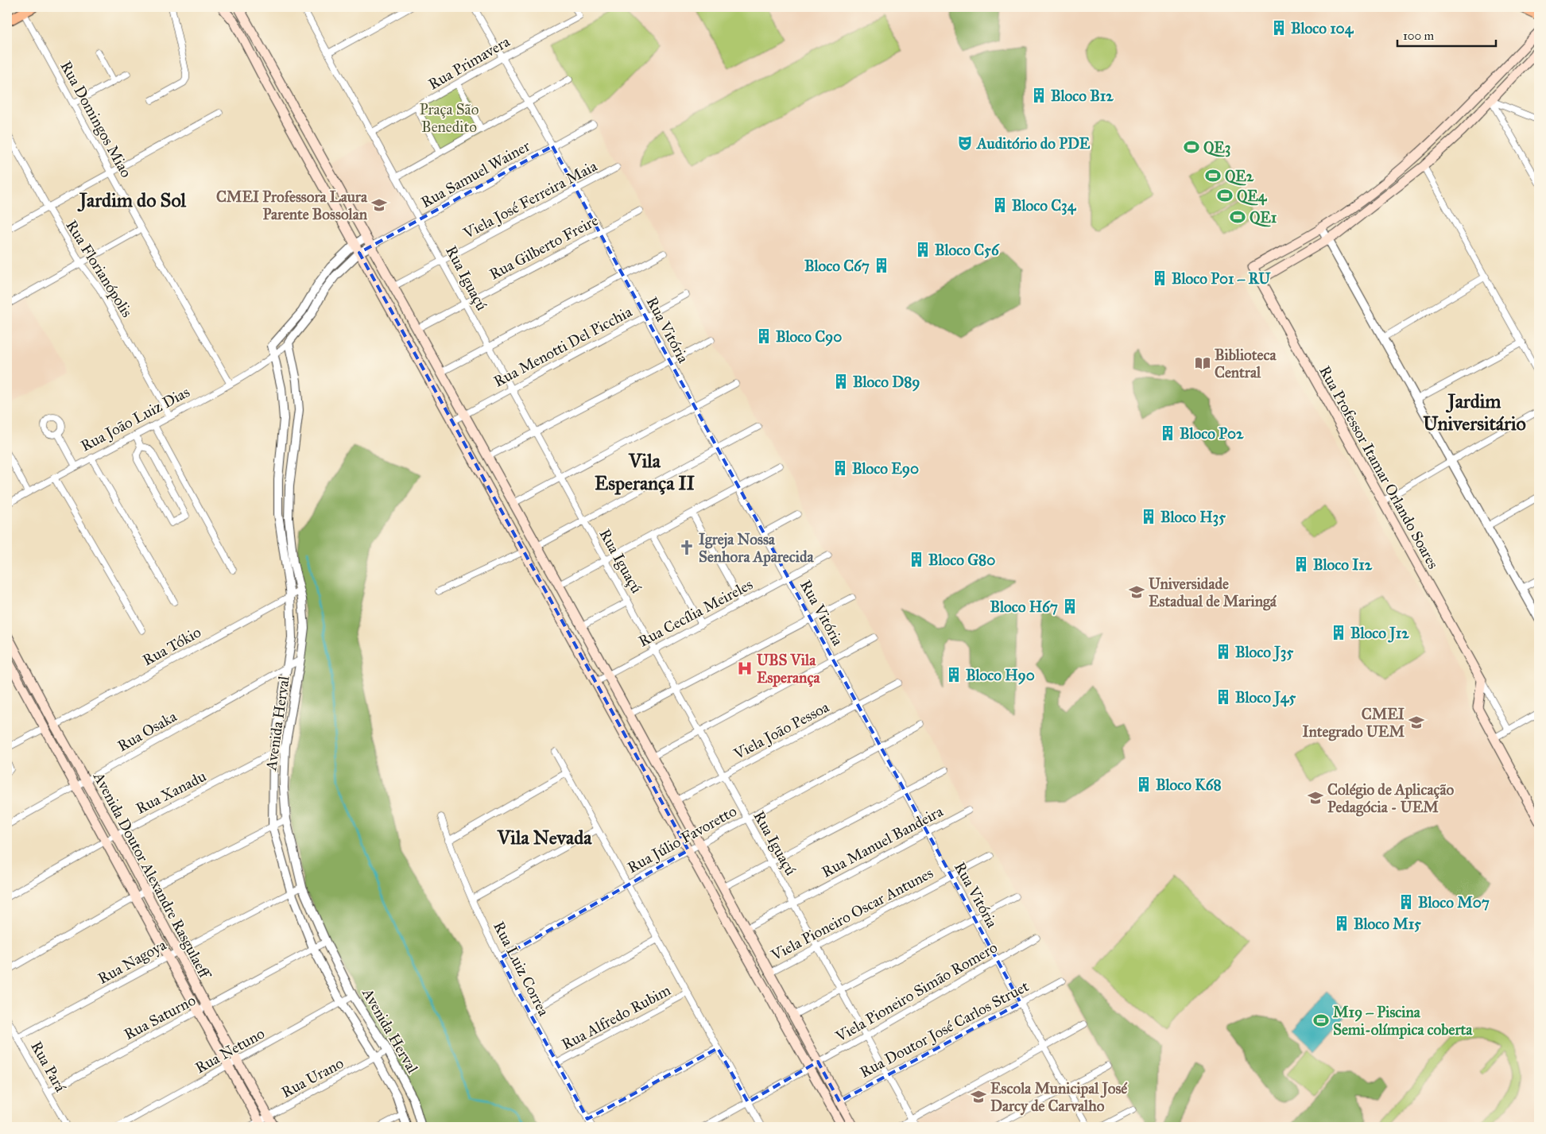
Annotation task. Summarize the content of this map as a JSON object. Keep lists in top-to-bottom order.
{
  "streets": {
    "main road": ["Rua Professor Itamar Orlando Soares", "Avenida Doutor Alexandre Rasgulaeff"],
    "street": [
      "Rua Primavera",
      "Rua Domingos Miao",
      "Rua Samuel Wainer",
      "Viela José Ferreira Maia",
      "Rua Gilberto Freire",
      "Rua Florianópolis",
      "Rua Iguaçú",
      "Rua Vitória",
      "Rua Menotti Del Picchia",
      "Rua João Luiz Dias",
      "Rua Cecília Meireles",
      "Rua Tókio",
      "Avenida Herval",
      "Viela João Pessoa",
      "Rua Osaka",
      "Rua Xanadu",
      "Rua Júlio Favoretto",
      "Rua Manuel Bandeira",
      "Viela Pioneiro Oscar Antunes",
      "Rua Nagoya",
      "Rua Luiz Correa",
      "Viela Pioneiro Simão Romero",
      "Rua Saturno",
      "Rua Alfredo Rubim",
      "Rua Doutor José Carlos Struet",
      "Rua Netuno",
      "Rua Pará",
      "Rua Urano"
    ]
  },
  "crossings": [
    ["Rua Primavera", "Rua Iguaçú"],
    ["Rua Primavera", "Rua Vitória"],
    ["Rua Domingos Miao", "Rua João Luiz Dias"],
    ["Rua Samuel Wainer", "Rua Iguaçú"],
    ["Rua Samuel Wainer", "Rua Vitória"],
    ["Rua Samuel Wainer", "Rua João Luiz Dias"],
    ["Viela José Ferreira Maia", "Rua Iguaçú"],
    ["Viela José Ferreira Maia", "Rua Vitória"],
    ["Rua Gilberto Freire", "Rua Iguaçú"],
    ["Rua Gilberto Freire", "Rua Vitória"],
    ["Rua Florianópolis", "Rua João Luiz Dias"],
    ["Rua Iguaçú", "Rua Menotti Del Picchia"],
    ["Rua Iguaçú", "Rua Cecília Meireles"],
    ["Rua Iguaçú", "Viela João Pessoa"],
    ["Rua Iguaçú", "Rua Júlio Favoretto"],
    ["Rua Iguaçú", "Rua Manuel Bandeira"],
    ["Rua Iguaçú", "Viela Pioneiro Oscar Antunes"],
    ["Rua Iguaçú", "Viela Pioneiro Simão Romero"],
    ["Rua Iguaçú", "Rua Doutor José Carlos Struet"],
    ["Rua Vitória", "Rua Menotti Del Picchia"],
    ["Rua Vitória", "Rua Cecília Meireles"],
    ["Rua Vitória", "Viela João Pessoa"],
    ["Rua Vitória", "Rua Júlio Favoretto"],
    ["Rua Vitória", "Rua Manuel Bandeira"],
    ["Rua Vitória", "Viela Pioneiro Oscar Antunes"],
    ["Rua Vitória", "Viela Pioneiro Simão Romero"],
    ["Rua Vitória", "Rua Doutor José Carlos Struet"],
    ["Rua João Luiz Dias", "Avenida Herval"],
    ["Rua Tókio", "Avenida Herval"],
    ["Rua Tókio", "Avenida Doutor Alexandre Rasgulaeff"],
    ["Avenida Herval", "Rua Osaka"],
    ["Avenida Herval", "Rua Xanadu"],
    ["Avenida Herval", "Rua Nagoya"],
    ["Avenida Herval", "Rua Saturno"],
    ["Avenida Herval", "Rua Netuno"],
    ["Avenida Herval", "Rua Urano"],
    ["Rua Osaka", "Avenida Doutor Alexandre Rasgulaeff"],
    ["Rua Xanadu", "Avenida Doutor Alexandre Rasgulaeff"],
    ["Rua Júlio Favoretto", "Rua Luiz Correa"],
    ["Avenida Doutor Alexandre Rasgulaeff", "Rua Nagoya"],
    ["Avenida Doutor Alexandre Rasgulaeff", "Rua Saturno"],
    ["Avenida Doutor Alexandre Rasgulaeff", "Rua Netuno"],
    ["Avenida Doutor Alexandre Rasgulaeff", "Rua Urano"],
    ["Rua Nagoya", "Rua Pará"],
    ["Rua Luiz Correa", "Rua Alfredo Rubim"],
    ["Rua Saturno", "Rua Pará"]
  ],
  "districts": [
    "Jardim do Sol",
    "Jardim Universitário",
    "Vila Esperança II",
    "Vila Nevada"
  ],
  "parks": ["Praça São Benedito"],
  "places": {
    "building": [
      "Bloco 104",
      "Bloco B12",
      "Bloco C34",
      "Bloco C56",
      "Bloco C67",
      "Bloco P01 – RU",
      "Bloco C90",
      "Bloco D89",
      "Bloco P02",
      "Bloco E90",
      "Bloco H35",
      "Bloco G80",
      "Bloco I12",
      "Bloco H67",
      "Bloco J12",
      "Bloco J35",
      "Bloco H90",
      "Bloco J45",
      "Bloco K68",
      "Bloco M07",
      "Bloco M15"
    ],
    "theatre": ["Auditório do PDE"],
    "sports": [
      "QE3",
      "QE2",
      "QE4",
      "QE1",
      "M19 – Piscina Semi-olímpica coberta"
    ],
    "school or university": [
      "CMEI Professora Laura Parente Bossolan",
      "Universidade Estadual de Maringá",
      "CMEI Integrado UEM",
      "Colégio de Aplicação Pedagócia - UEM",
      "Escola Municipal José Darcy de Carvalho"
    ],
    "library": ["Biblioteca Central"],
    "church": ["Igreja Nossa Senhora Aparecida"],
    "hospital": ["UBS Vila Esperança"]
  },
  "scale_bar": "100 m"
}
